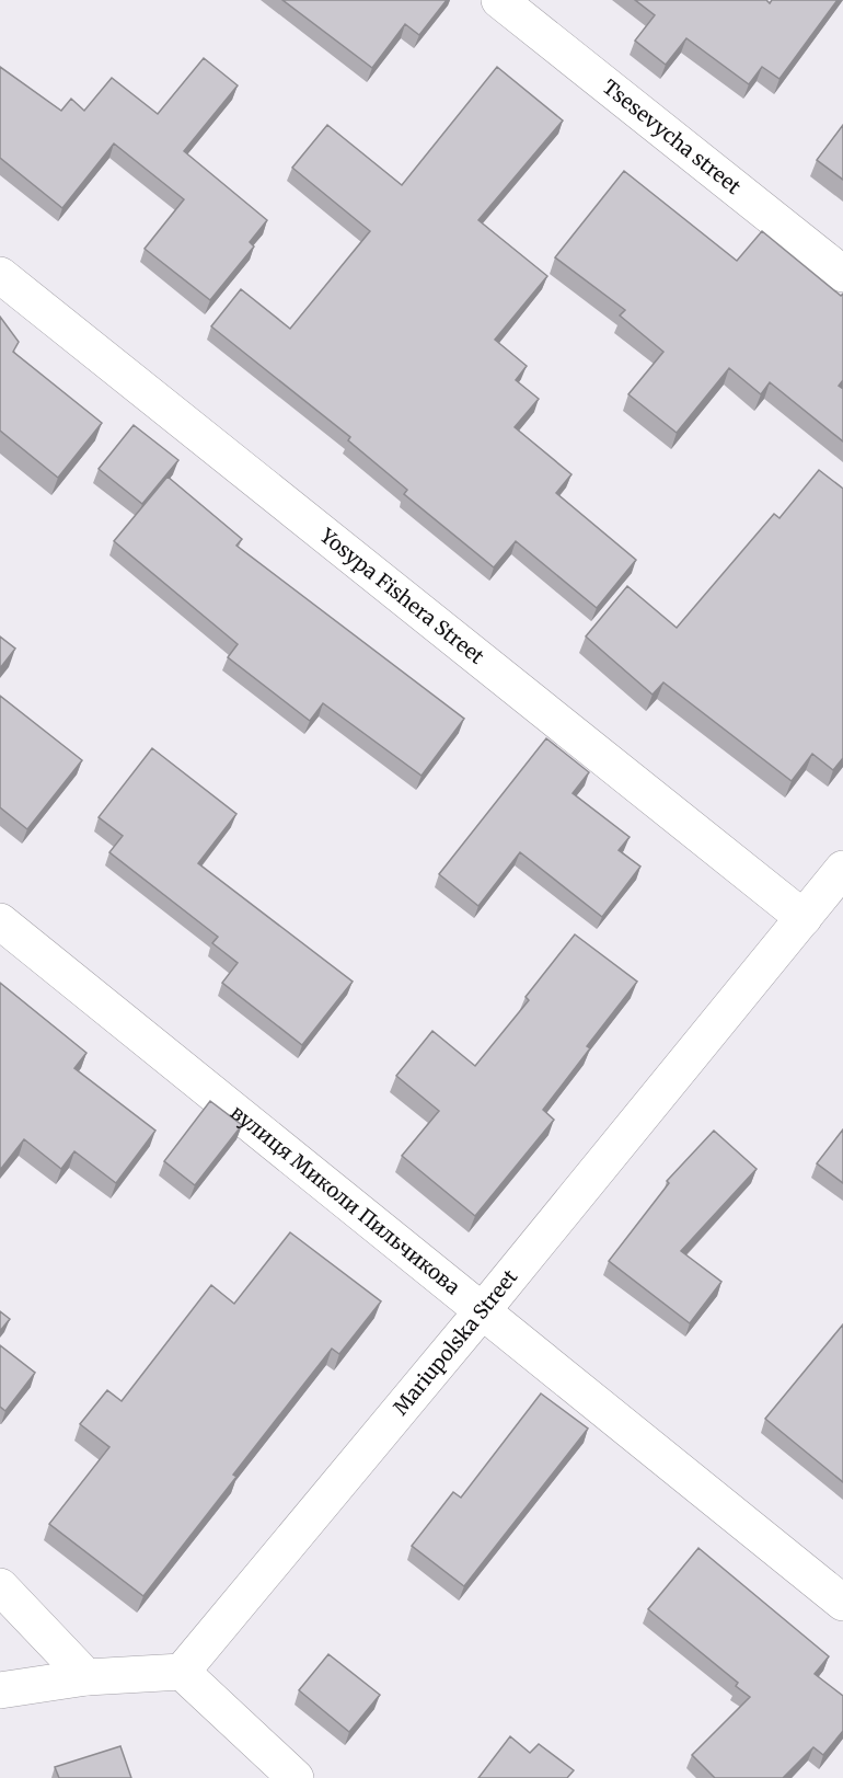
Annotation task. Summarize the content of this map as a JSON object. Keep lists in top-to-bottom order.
{
  "streets": {
    "street": [
      "Tsesevycha street",
      "Yosypa Fishera Street",
      "вулиця Миколи Пильчикова",
      "Mariupolska Street"
    ]
  },
  "crossings": [
    ["Yosypa Fishera Street", "Mariupolska Street"],
    ["вулиця Миколи Пильчикова", "Mariupolska Street"]
  ]
}
